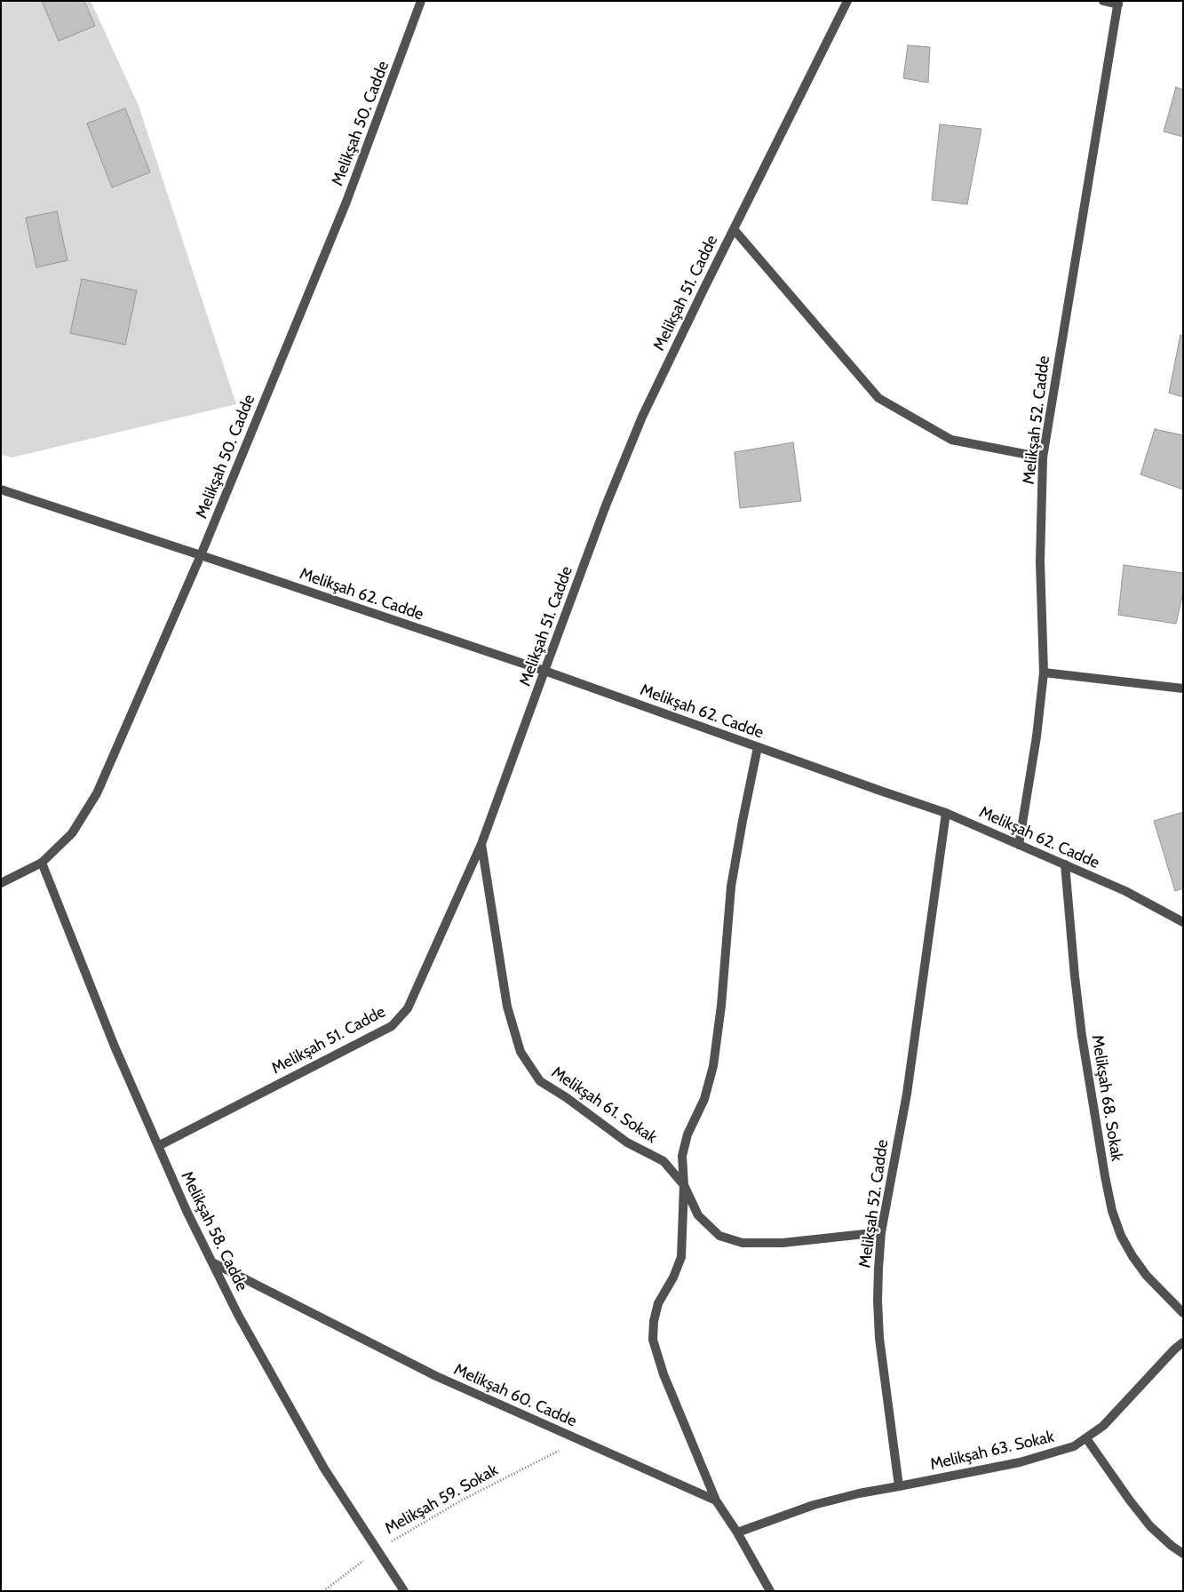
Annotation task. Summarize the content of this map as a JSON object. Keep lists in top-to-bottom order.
{
  "streets": {
    "street": [
      "Melikşah 50. Cadde",
      "Melikşah 51. Cadde",
      "Melikşah 52. Cadde",
      "Melikşah 62. Cadde",
      "Melikşah 68. Sokak",
      "Melikşah 61. Sokak",
      "Melikşah 58. Cadde",
      "Melikşah 60. Cadde",
      "Melikşah 63. Sokak"
    ],
    "path": ["Melikşah 59. Sokak"]
  },
  "crossings": [
    ["Melikşah 50. Cadde", "Melikşah 62. Cadde"],
    ["Melikşah 50. Cadde", "Melikşah 58. Cadde"],
    ["Melikşah 51. Cadde", "Melikşah 62. Cadde"],
    ["Melikşah 51. Cadde", "Melikşah 61. Sokak"],
    ["Melikşah 51. Cadde", "Melikşah 58. Cadde"],
    ["Melikşah 52. Cadde", "Melikşah 62. Cadde"],
    ["Melikşah 52. Cadde", "Melikşah 61. Sokak"],
    ["Melikşah 52. Cadde", "Melikşah 63. Sokak"],
    ["Melikşah 62. Cadde", "Melikşah 68. Sokak"],
    ["Melikşah 58. Cadde", "Melikşah 60. Cadde"],
    ["Melikşah 58. Cadde", "Melikşah 59. Sokak"],
    ["Melikşah 60. Cadde", "Melikşah 59. Sokak"]
  ]
}
